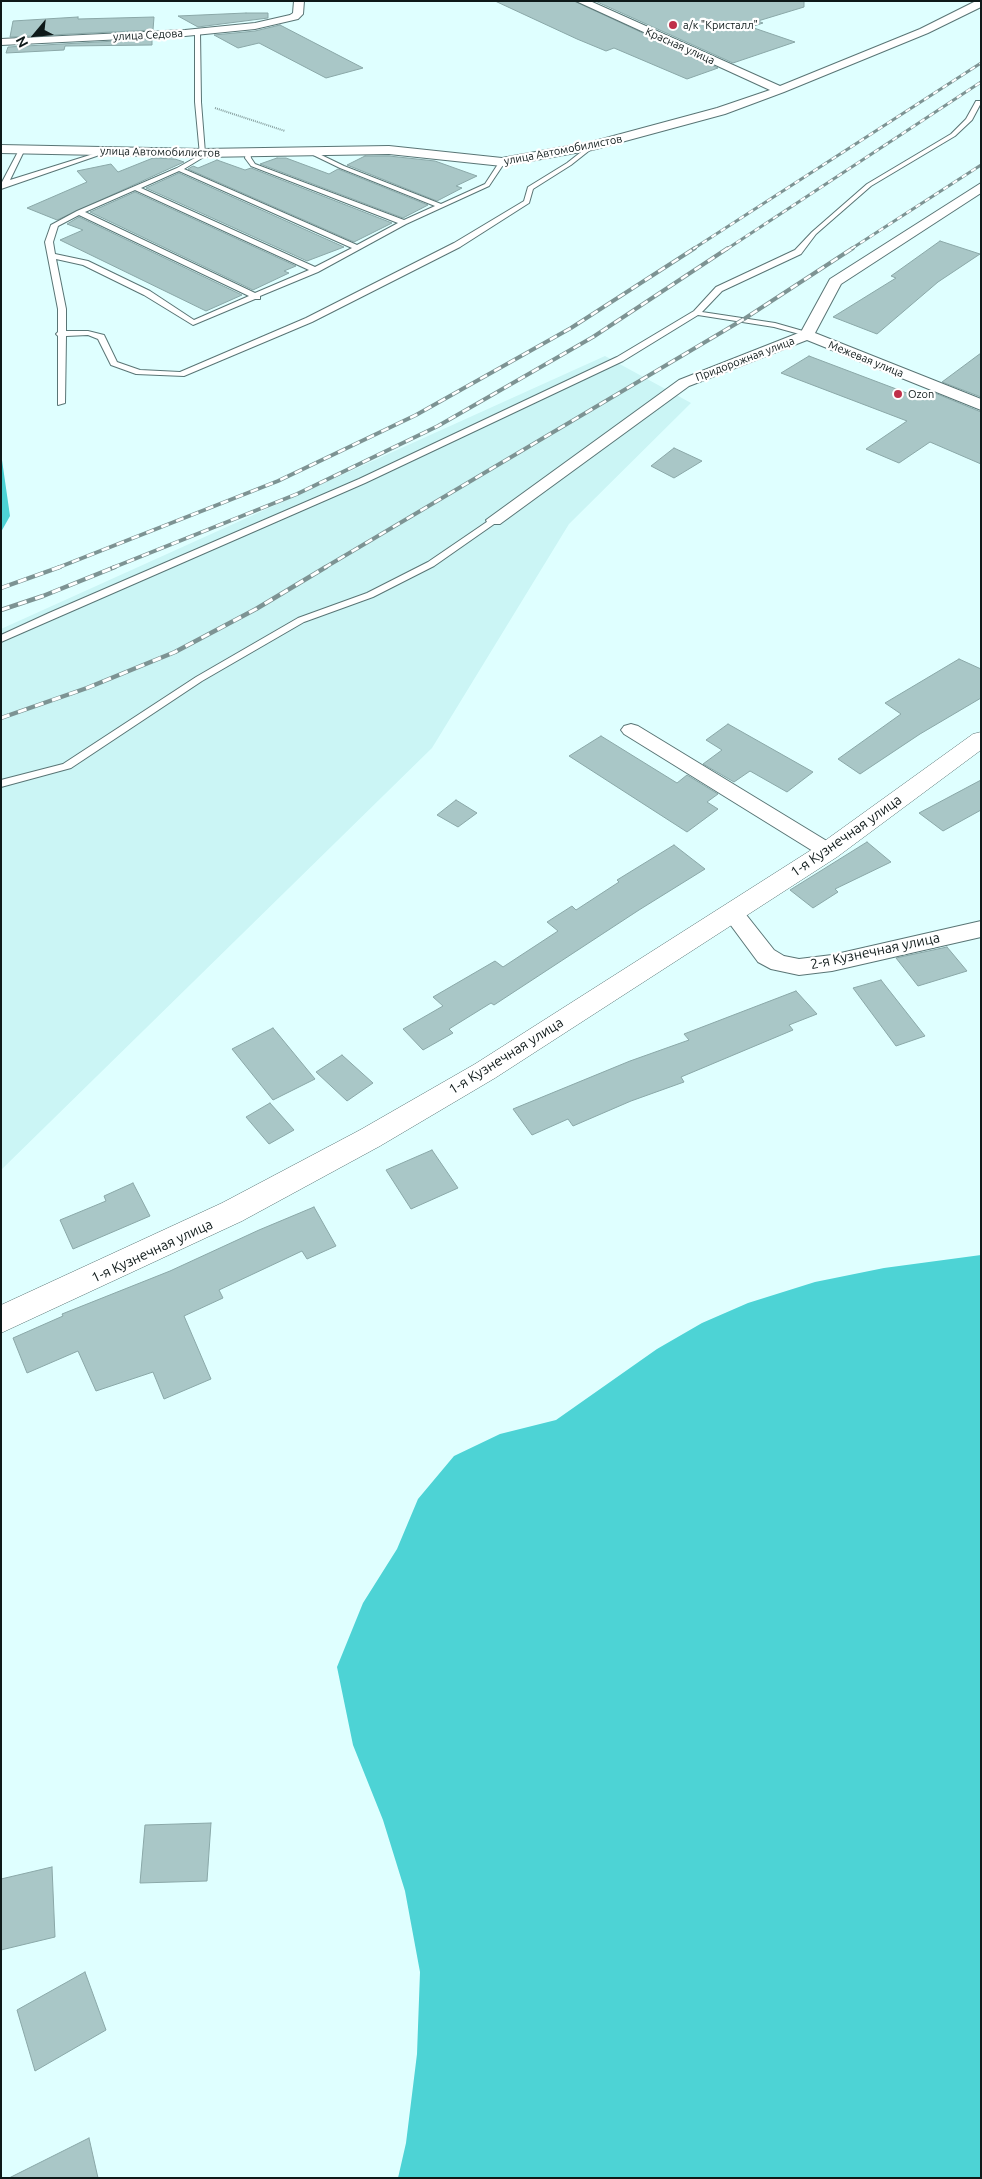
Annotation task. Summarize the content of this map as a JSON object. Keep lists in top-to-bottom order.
{
  "streets": {
    "street": [
      "улица Седова",
      "Красная улица",
      "улица Автомобилистов",
      "Придорожная улица",
      "Межевая улица",
      "1-я Кузнечная улица",
      "2-я Кузнечная улица"
    ]
  },
  "crossings": [
    ["Красная улица", "улица Автомобилистов"],
    ["Придорожная улица", "Межевая улица"],
    ["1-я Кузнечная улица", "2-я Кузнечная улица"]
  ],
  "places": ["а/к \"Кристалл\"", "Ozon"],
  "north": "bottom left"
}
